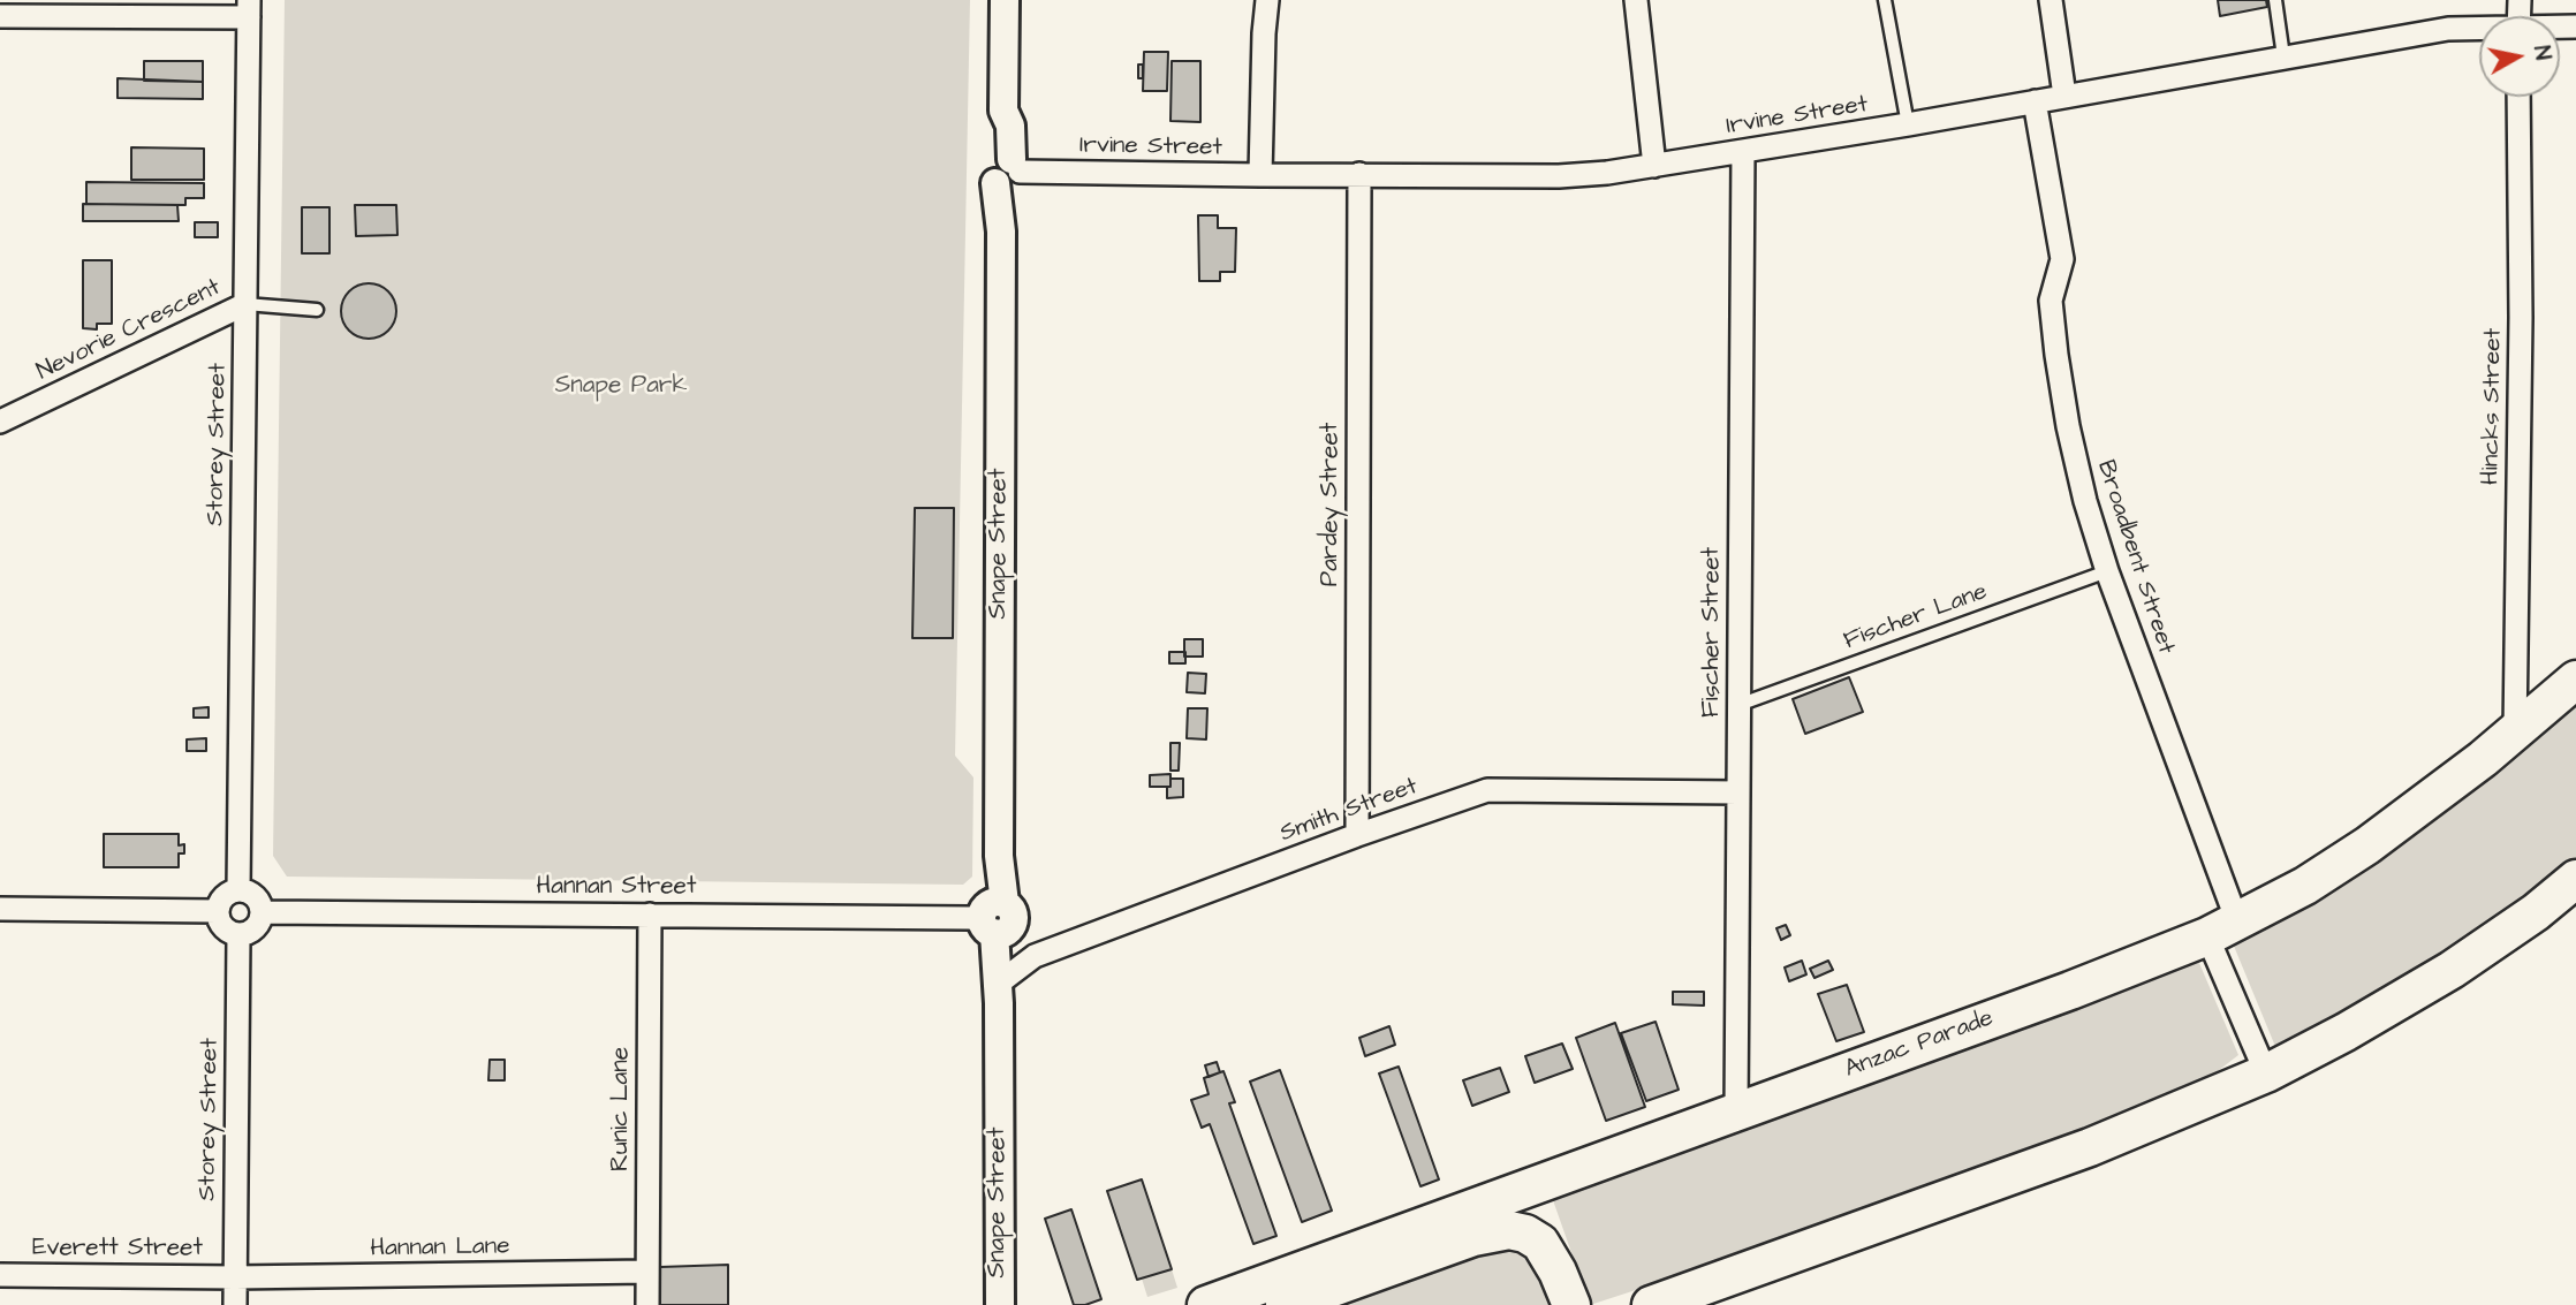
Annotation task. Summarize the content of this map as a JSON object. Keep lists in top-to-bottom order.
{
  "streets": {
    "main road": ["Anzac Parade"],
    "street": [
      "Irvine Street",
      "Nevorie Crescent",
      "Hincks Street",
      "Storey Street",
      "Pardey Street",
      "Snape Street",
      "Broadbent Street",
      "Fischer Street",
      "Smith Street",
      "Hannan Street",
      "Runic Lane",
      "Hannan Lane",
      "Everett Street"
    ],
    "lane": ["Fischer Lane"]
  },
  "crossings": [
    ["Irvine Street", "Pardey Street"],
    ["Irvine Street", "Snape Street"],
    ["Irvine Street", "Broadbent Street"],
    ["Irvine Street", "Fischer Street"],
    ["Nevorie Crescent", "Storey Street"],
    ["Hincks Street", "Anzac Parade"],
    ["Storey Street", "Hannan Street"],
    ["Storey Street", "Hannan Lane"],
    ["Storey Street", "Everett Street"],
    ["Pardey Street", "Smith Street"],
    ["Snape Street", "Smith Street"],
    ["Snape Street", "Hannan Street"],
    ["Broadbent Street", "Fischer Lane"],
    ["Broadbent Street", "Anzac Parade"],
    ["Fischer Lane", "Fischer Street"],
    ["Fischer Street", "Smith Street"],
    ["Fischer Street", "Anzac Parade"],
    ["Hannan Street", "Runic Lane"],
    ["Runic Lane", "Hannan Lane"],
    ["Hannan Lane", "Everett Street"]
  ],
  "parks": ["Snape Park"],
  "north": "right"
}
